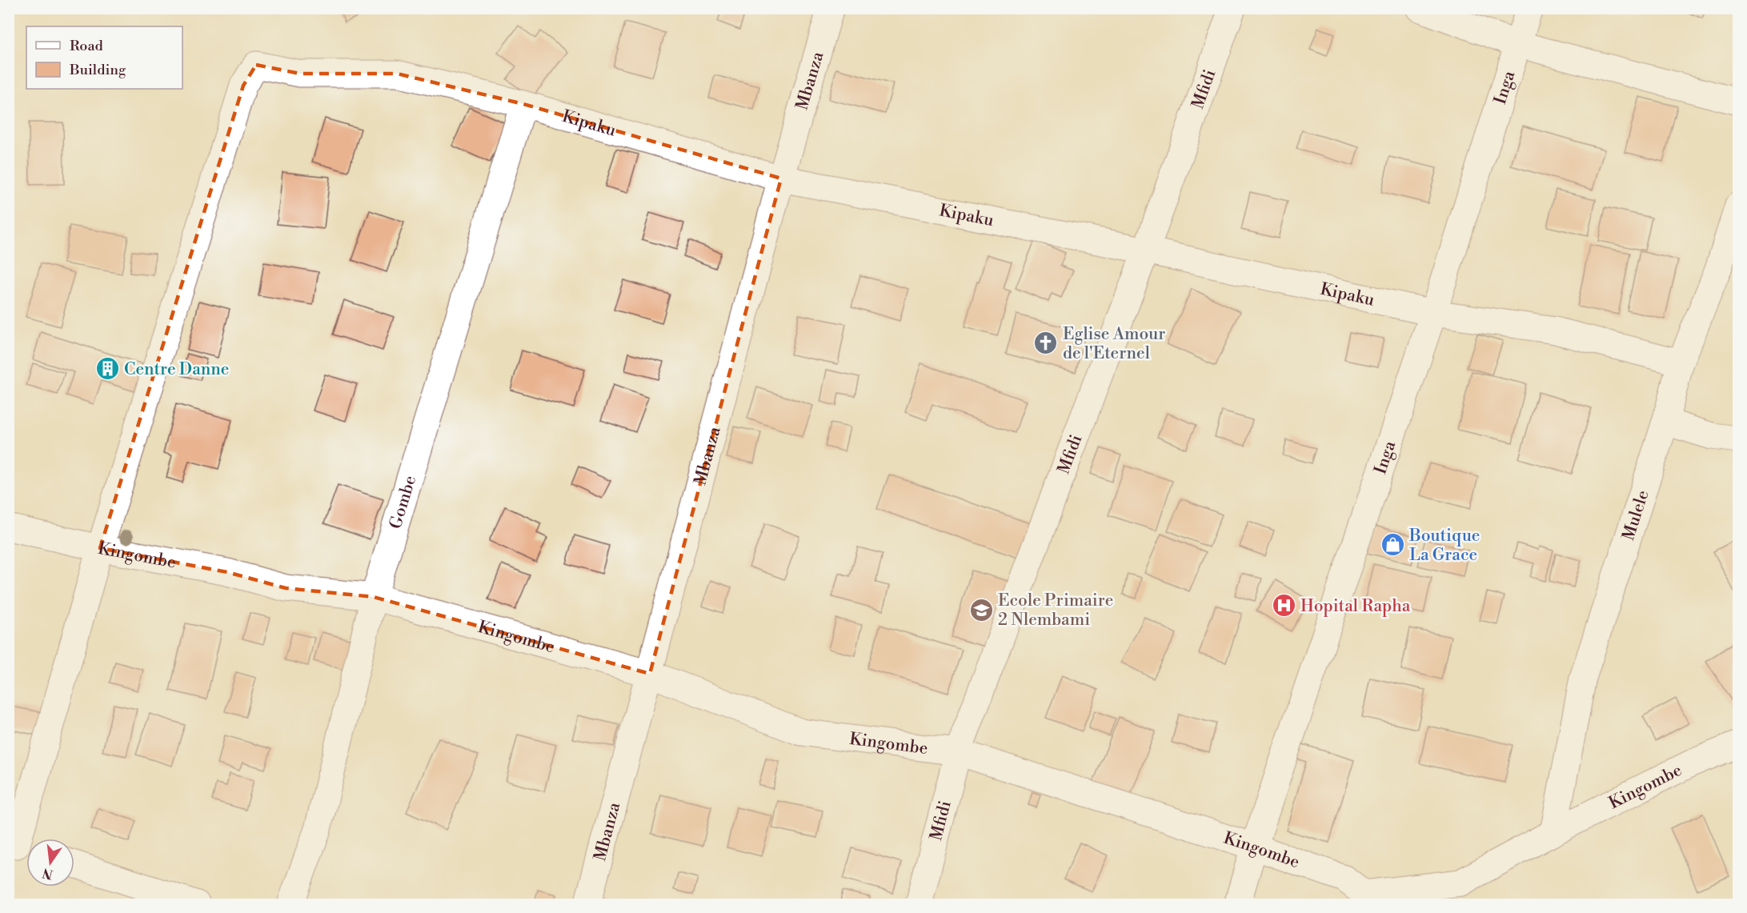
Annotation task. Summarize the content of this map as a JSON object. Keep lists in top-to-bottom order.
{
  "streets": {
    "street": [
      "Mbanza",
      "Inga",
      "Mfidi",
      "Kipaku",
      "Gombe",
      "Mulele",
      "Kingombe"
    ]
  },
  "crossings": [
    ["Mbanza", "Kipaku"],
    ["Mbanza", "Kingombe"],
    ["Inga", "Kipaku"],
    ["Inga", "Kingombe"],
    ["Mfidi", "Kipaku"],
    ["Mfidi", "Kingombe"],
    ["Kipaku", "Gombe"],
    ["Kipaku", "Mulele"],
    ["Kipaku", "Kingombe"],
    ["Gombe", "Kingombe"],
    ["Mulele", "Kingombe"]
  ],
  "places": {
    "church": ["Eglise Amour de l'Eternel"],
    "building": ["Centre Danne"],
    "shop": ["Boutique La Grace"],
    "hospital": ["Hopital Rapha"],
    "school or university": ["Ecole Primaire 2 Nlembami"]
  },
  "legend": ["Road", "Building"],
  "north": "bottom"
}
